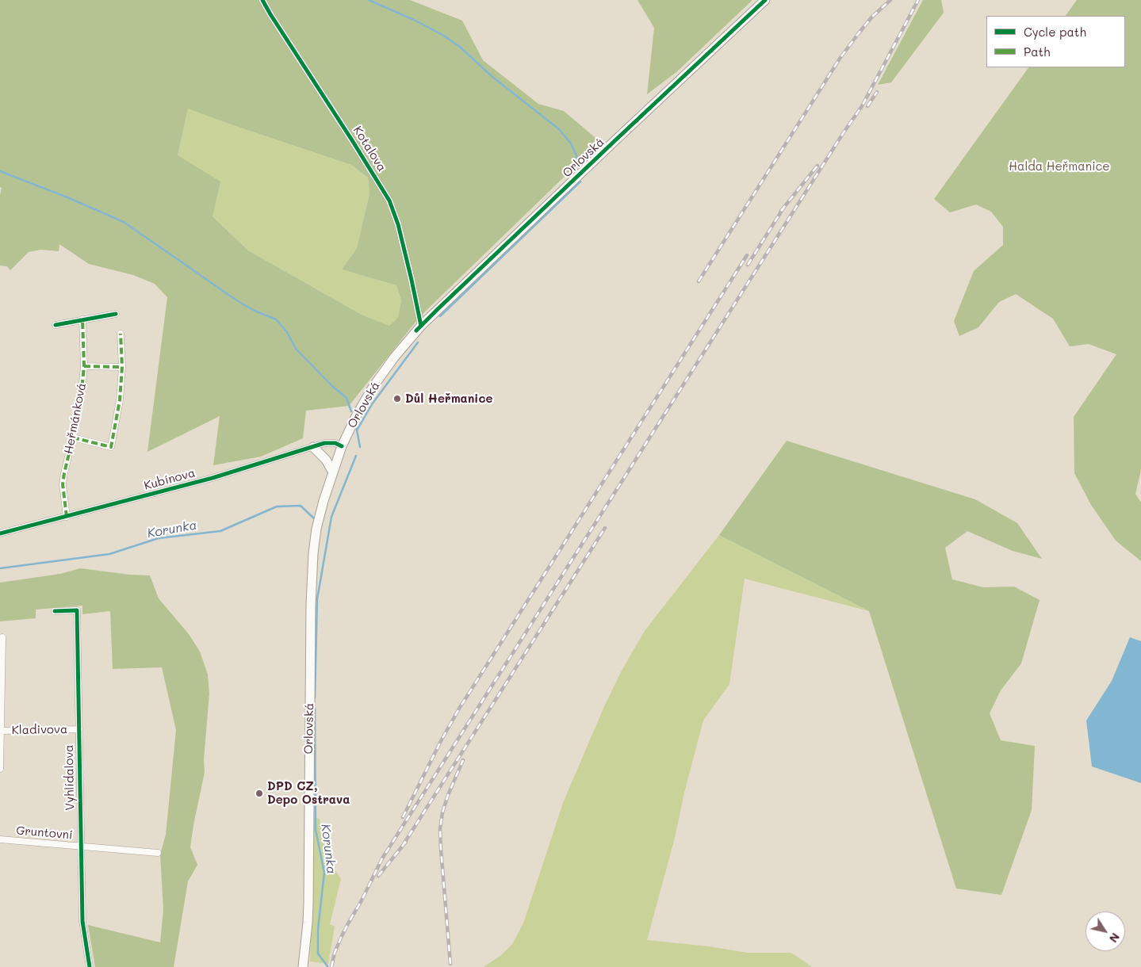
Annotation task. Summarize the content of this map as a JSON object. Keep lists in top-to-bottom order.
{
  "streets": {
    "main road": ["Orlovská"],
    "street": [
      "Kotalova",
      "Heřmánková",
      "Kubínova",
      "Kladivova",
      "Vyhlídalova",
      "Gruntovní"
    ]
  },
  "crossings": [
    ["Kotalova", "Orlovská"],
    ["Orlovská", "Kubínova"],
    ["Heřmánková", "Kubínova"],
    ["Kladivova", "Vyhlídalova"],
    ["Vyhlídalova", "Gruntovní"]
  ],
  "water": ["Korunka"],
  "parks": ["Halda Heřmanice"],
  "places": ["Důl Heřmanice", "DPD CZ, Depo Ostrava"],
  "legend": ["Cycle path", "Path"],
  "north": "bottom right"
}
